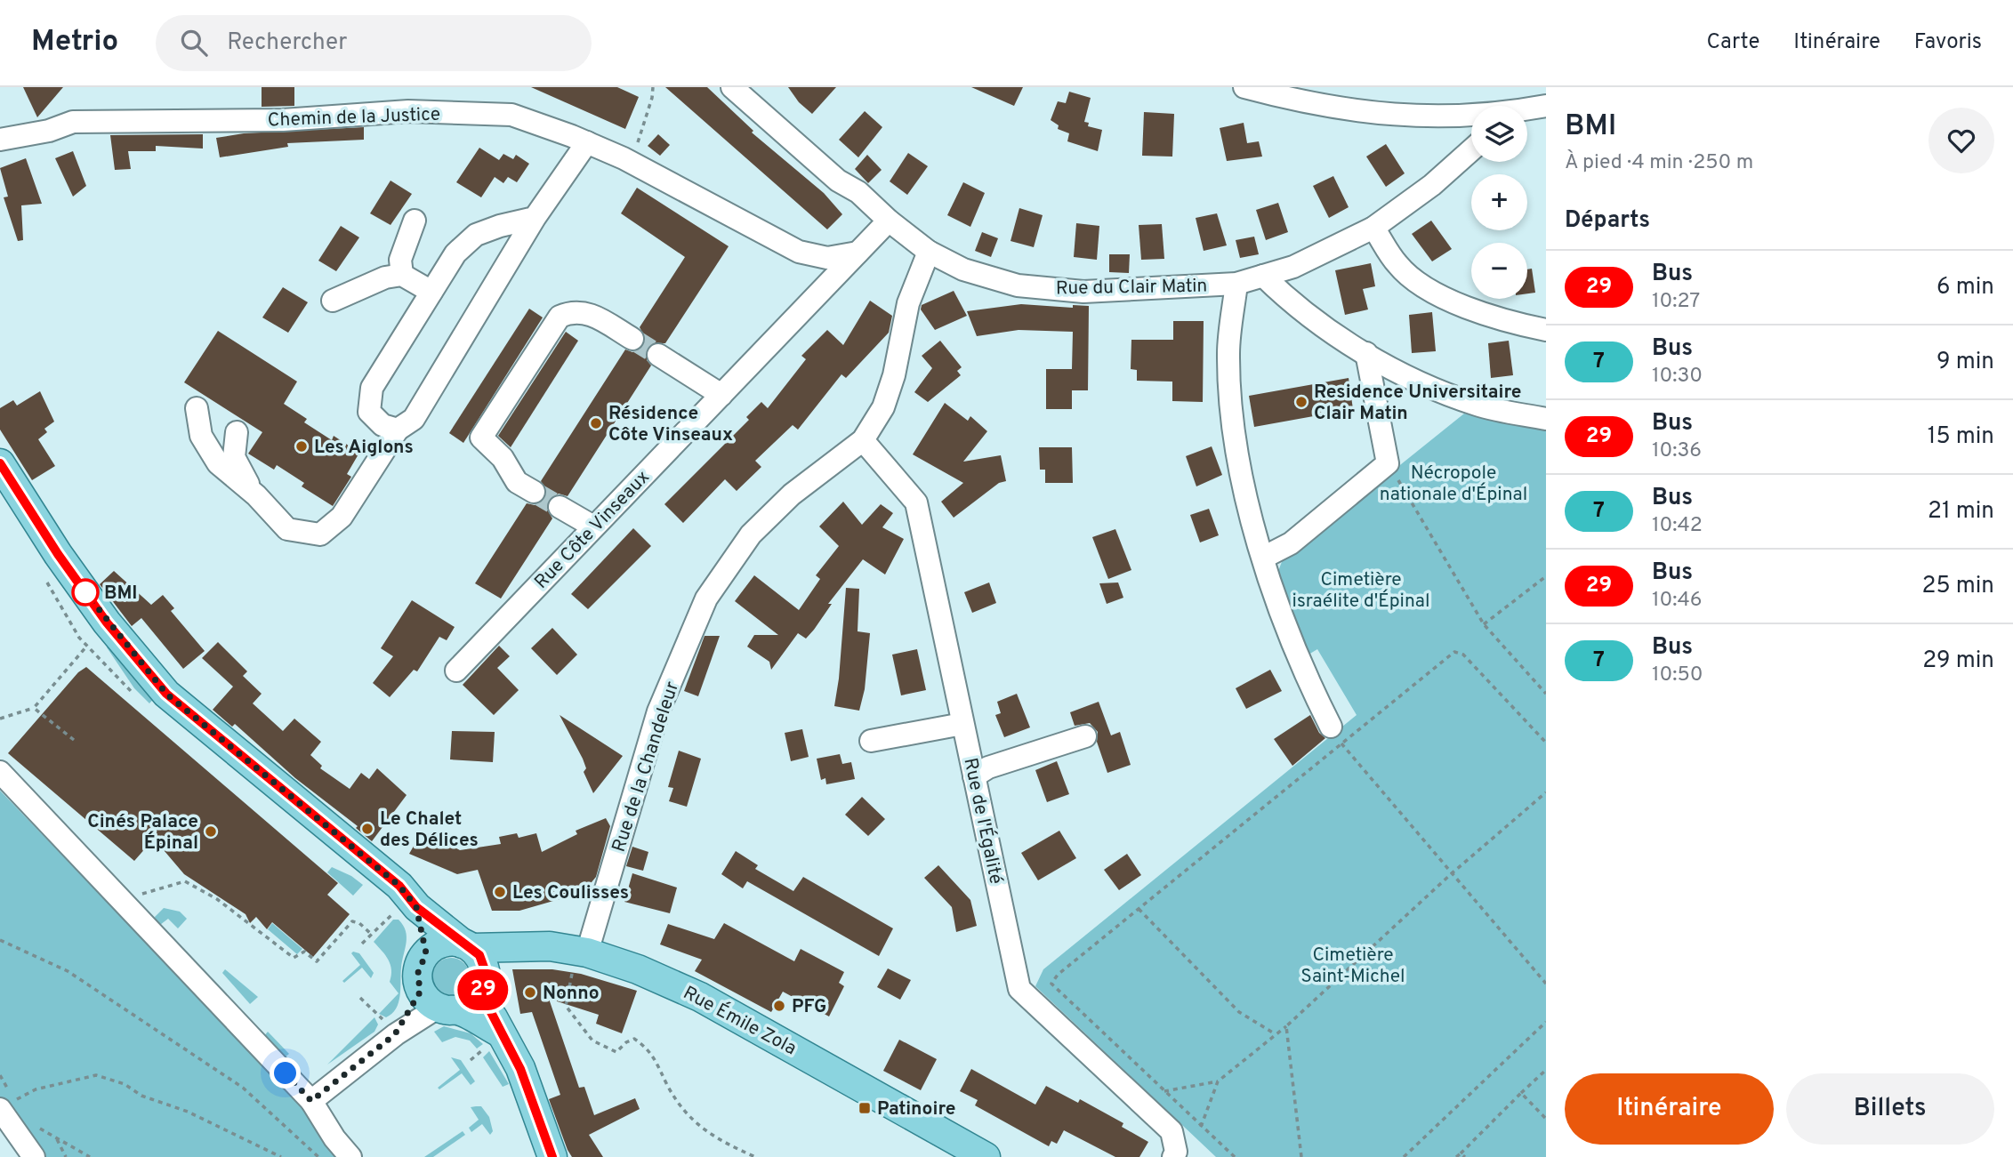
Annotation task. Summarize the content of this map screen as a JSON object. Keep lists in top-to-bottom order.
{
  "streets": {
    "main road": ["Rue Émile Zola"],
    "street": [
      "Chemin de la Justice",
      "Rue du Clair Matin",
      "Rue Côte Vinseaux",
      "Rue de la Chandeleur",
      "Rue de l'Égalité"
    ]
  },
  "crossings": [
    ["Chemin de la Justice", "Rue Côte Vinseaux"],
    ["Rue du Clair Matin", "Rue de la Chandeleur"],
    ["Rue de la Chandeleur", "Rue de l'Égalité"],
    ["Rue de la Chandeleur", "Rue Émile Zola"]
  ],
  "parks": ["Nécropole nationale d'Épinal", "Cimetière israélite d'Épinal", "Cimetière Saint-Michel"],
  "places": {
    "other": [
      "Residence Universitaire Clair Matin",
      "Résidence Côte Vinseaux",
      "Les Aiglons",
      "BMI",
      "Le Chalet des Délices",
      "Cinés Palace Épinal",
      "Les Coulisses",
      "Nonno",
      "PFG"
    ],
    "transit": ["Patinoire"]
  },
  "lines": ["bus line 29"],
  "page": {
    "header": "Metrio",
    "search": "Rechercher",
    "nav": ["Carte", "Itinéraire", "Favoris"],
    "on_map": "29",
    "heading": [
      ["BMI", "À pied · 4 min · 250 m"],
      "Départs"
    ],
    "map_buttons": ["+", "−"],
    "list": [
      {
        "mark": "29",
        "name": "Bus",
        "note": "10:27",
        "value": "6 min"
      },
      {
        "mark": "7",
        "name": "Bus",
        "note": "10:30",
        "value": "9 min"
      },
      {
        "mark": "29",
        "name": "Bus",
        "note": "10:36",
        "value": "15 min"
      },
      {
        "mark": "7",
        "name": "Bus",
        "note": "10:42",
        "value": "21 min"
      },
      {
        "mark": "29",
        "name": "Bus",
        "note": "10:46",
        "value": "25 min"
      },
      {
        "mark": "7",
        "name": "Bus",
        "note": "10:50",
        "value": "29 min"
      }
    ],
    "buttons": ["Itinéraire", "Billets"]
  }
}
